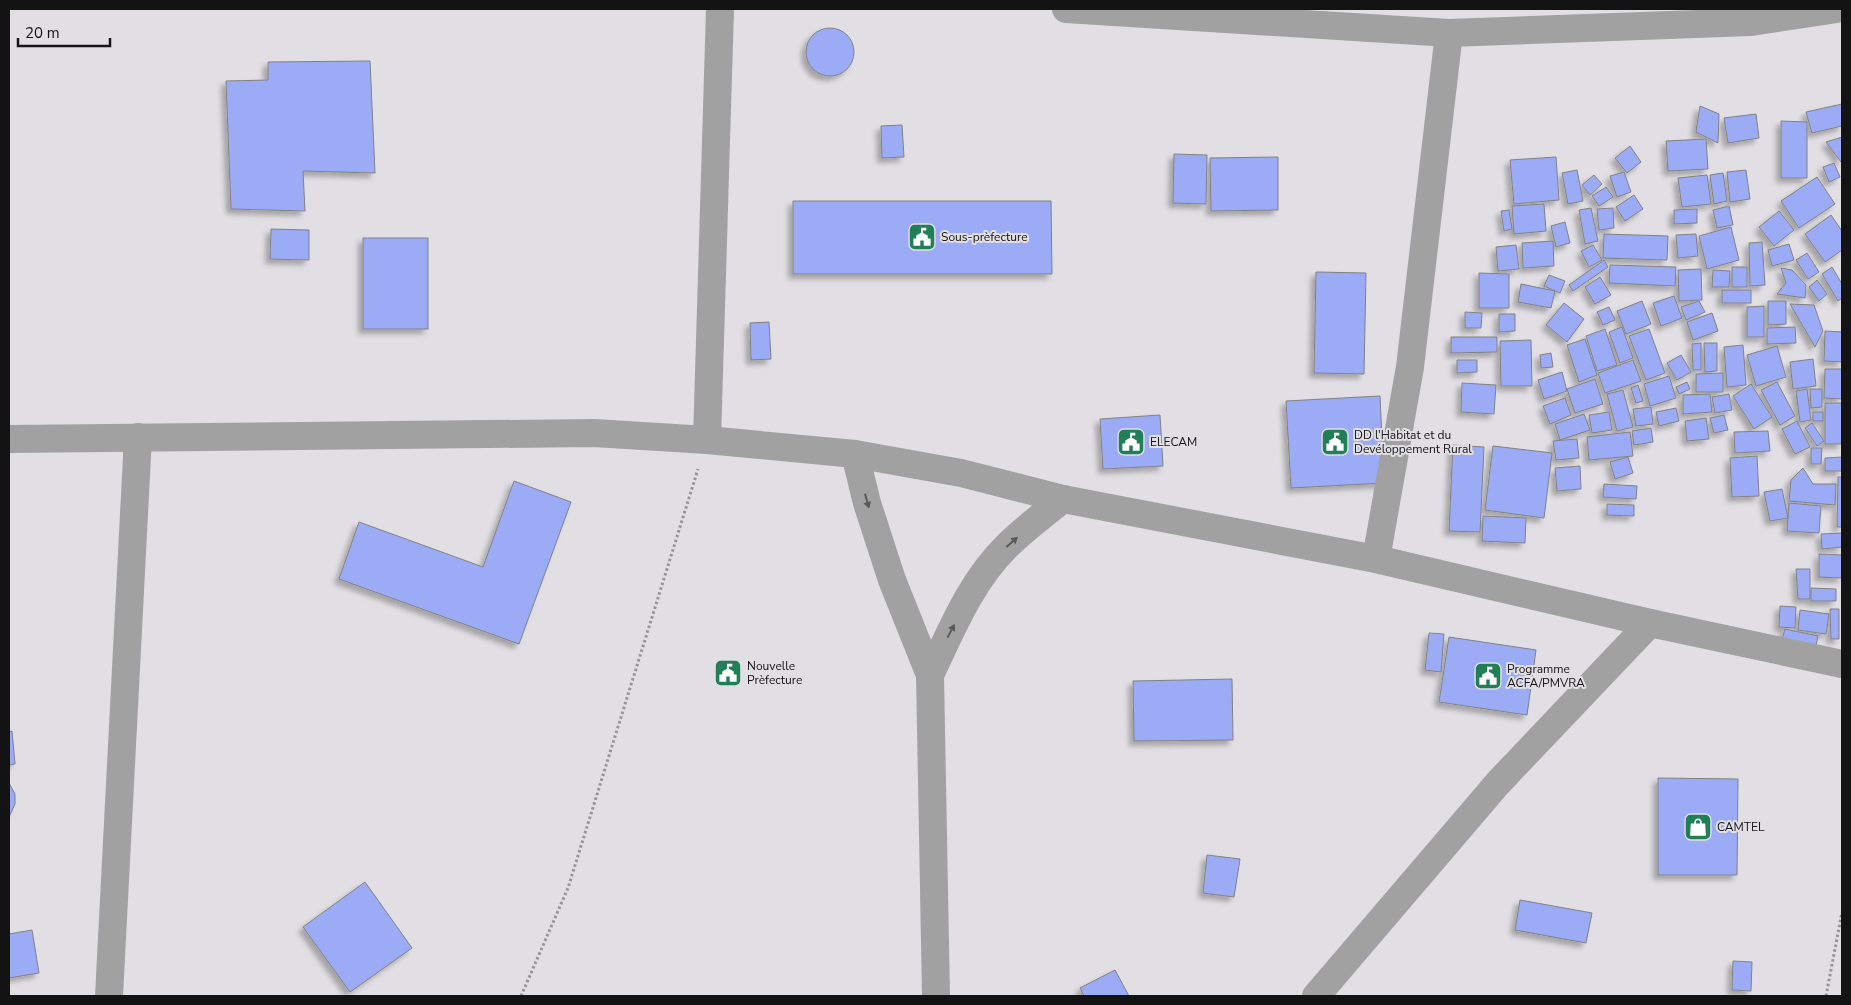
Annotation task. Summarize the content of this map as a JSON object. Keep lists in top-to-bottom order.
{
  "places": {
    "public building": [
      "Sous-prèfecture",
      "ELECAM",
      "DD l'Habitat et du Devéloppement Rural",
      "Nouvelle Prèfecture",
      "Programme ACFA/PMVRA"
    ],
    "shop": ["CAMTEL"]
  },
  "scale_bar": "20 m"
}
